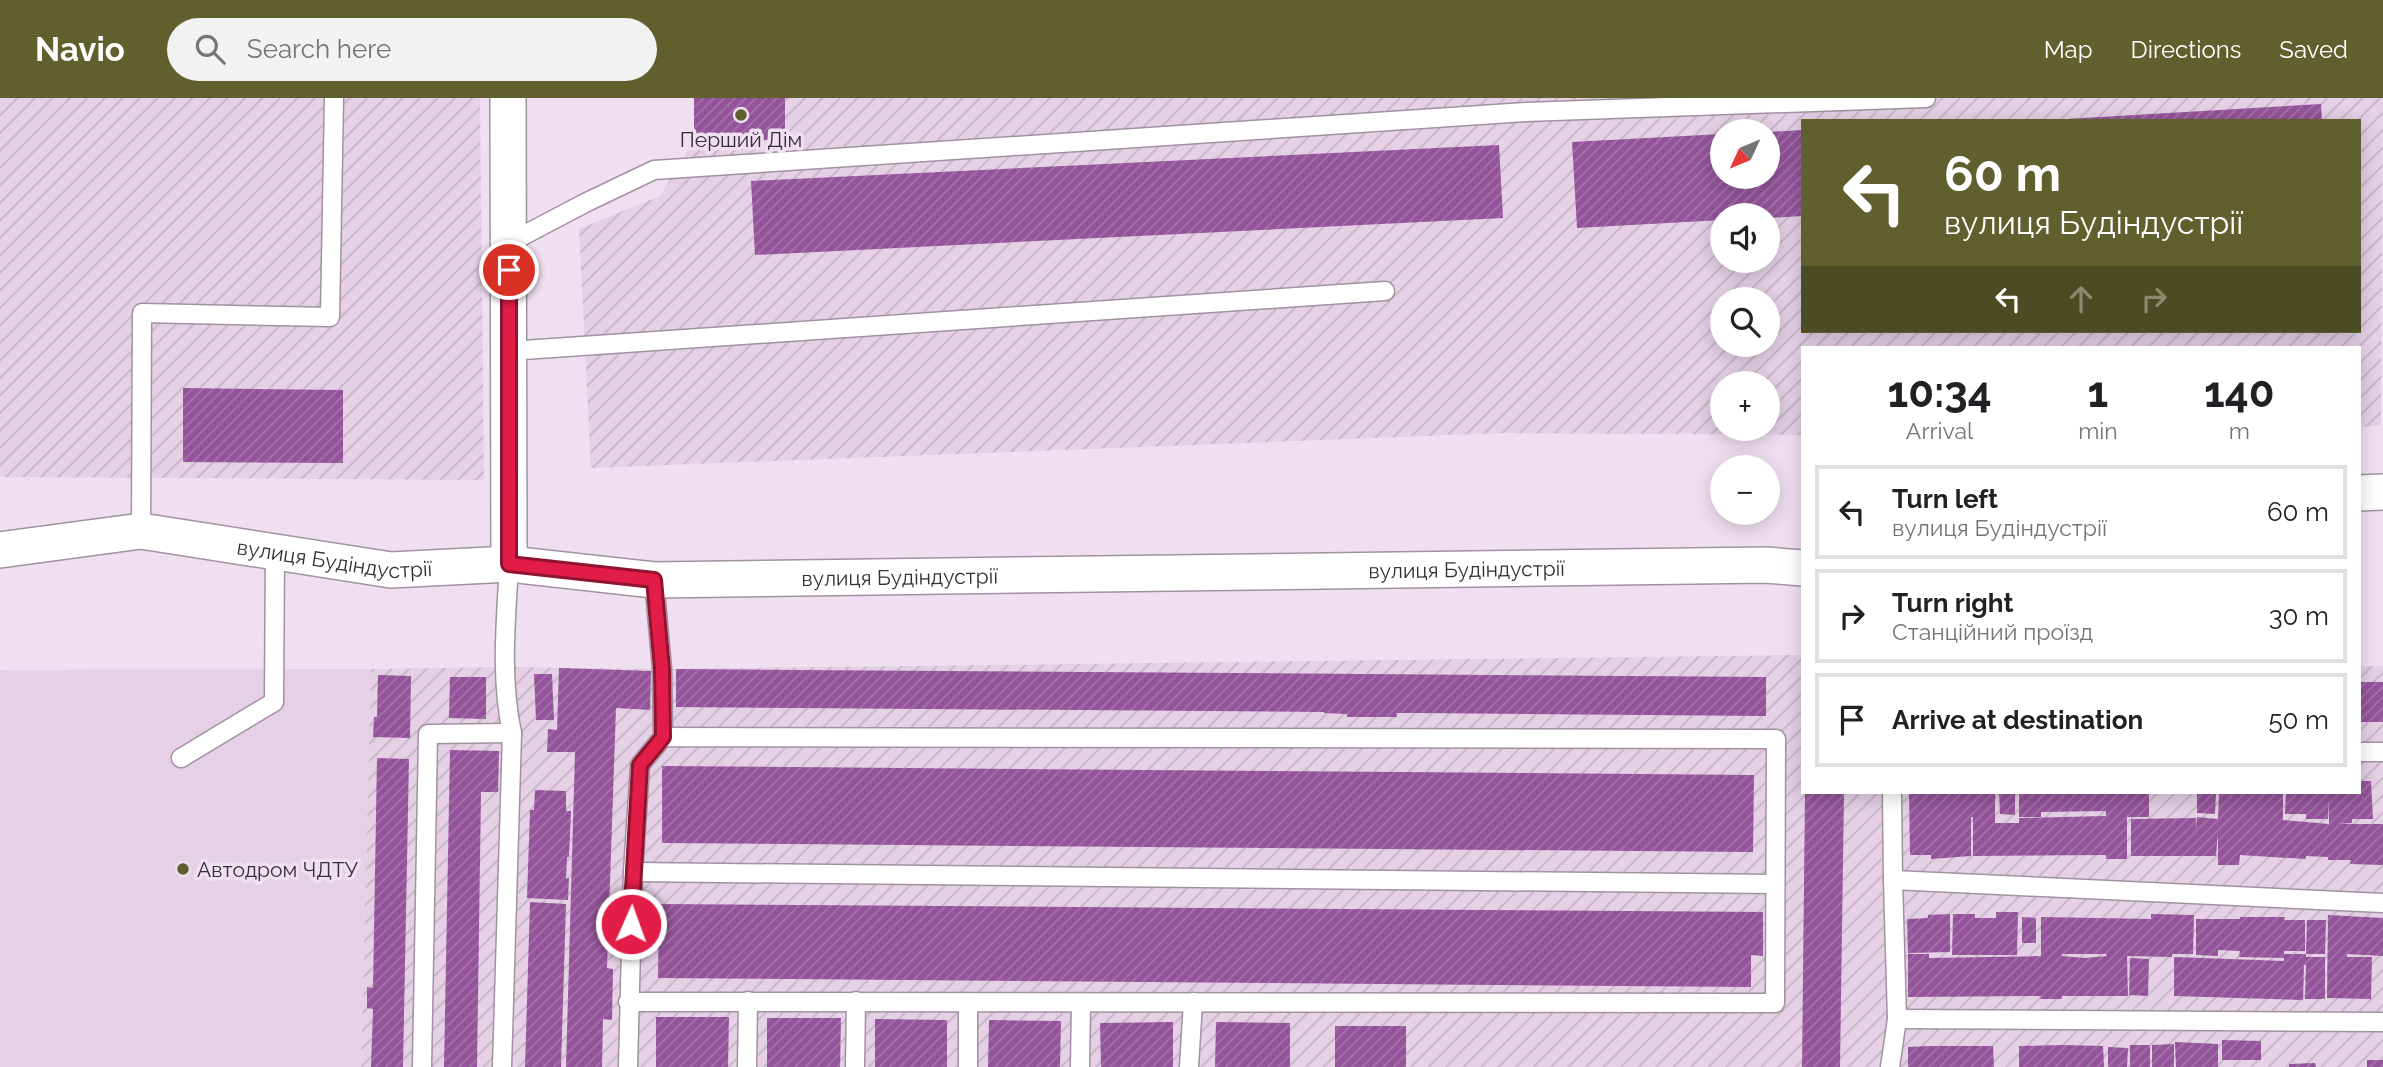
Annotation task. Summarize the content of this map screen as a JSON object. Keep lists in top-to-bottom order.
{
  "streets": {
    "street": ["вулиця Будіндустрії"]
  },
  "places": ["Перший Дім", "Автодром ЧДТУ"],
  "north": "bottom left",
  "page": {
    "header": "Navio",
    "search": "Search here",
    "nav": ["Map", "Directions", "Saved"],
    "map_buttons": ["+", "−"],
    "turn": ["60 m", "вулиця Будіндустрії"],
    "eta": [
      "10:34",
      "Arrival",
      "1",
      "min",
      "140",
      "m"
    ],
    "list": [
      {
        "name": "Turn left",
        "note": "вулиця Будіндустрії",
        "value": "60 m"
      },
      {
        "name": "Turn right",
        "note": "Станційний проїзд",
        "value": "30 m"
      },
      {
        "name": "Arrive at destination",
        "value": "50 m"
      }
    ]
  }
}
